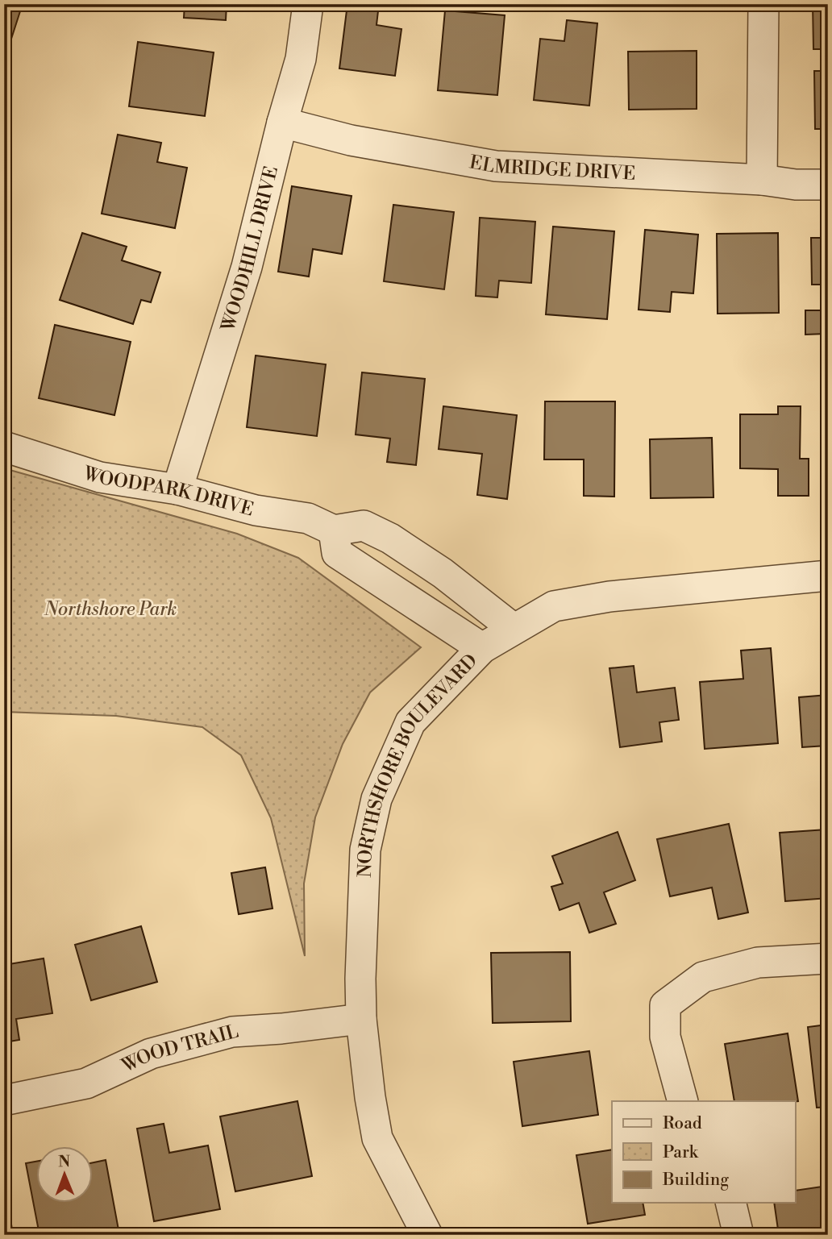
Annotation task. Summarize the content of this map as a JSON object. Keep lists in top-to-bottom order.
{
  "streets": {
    "street": [
      "ELMRIDGE DRIVE",
      "WOODHILL DRIVE",
      "WOODPARK DRIVE",
      "NORTHSHORE BOULEVARD",
      "WOOD TRAIL"
    ]
  },
  "crossings": [
    ["ELMRIDGE DRIVE", "WOODHILL DRIVE"],
    ["WOODHILL DRIVE", "WOODPARK DRIVE"],
    ["NORTHSHORE BOULEVARD", "WOOD TRAIL"]
  ],
  "parks": ["Northshore Park"],
  "legend": ["Road", "Park", "Building"],
  "north": "top"
}
